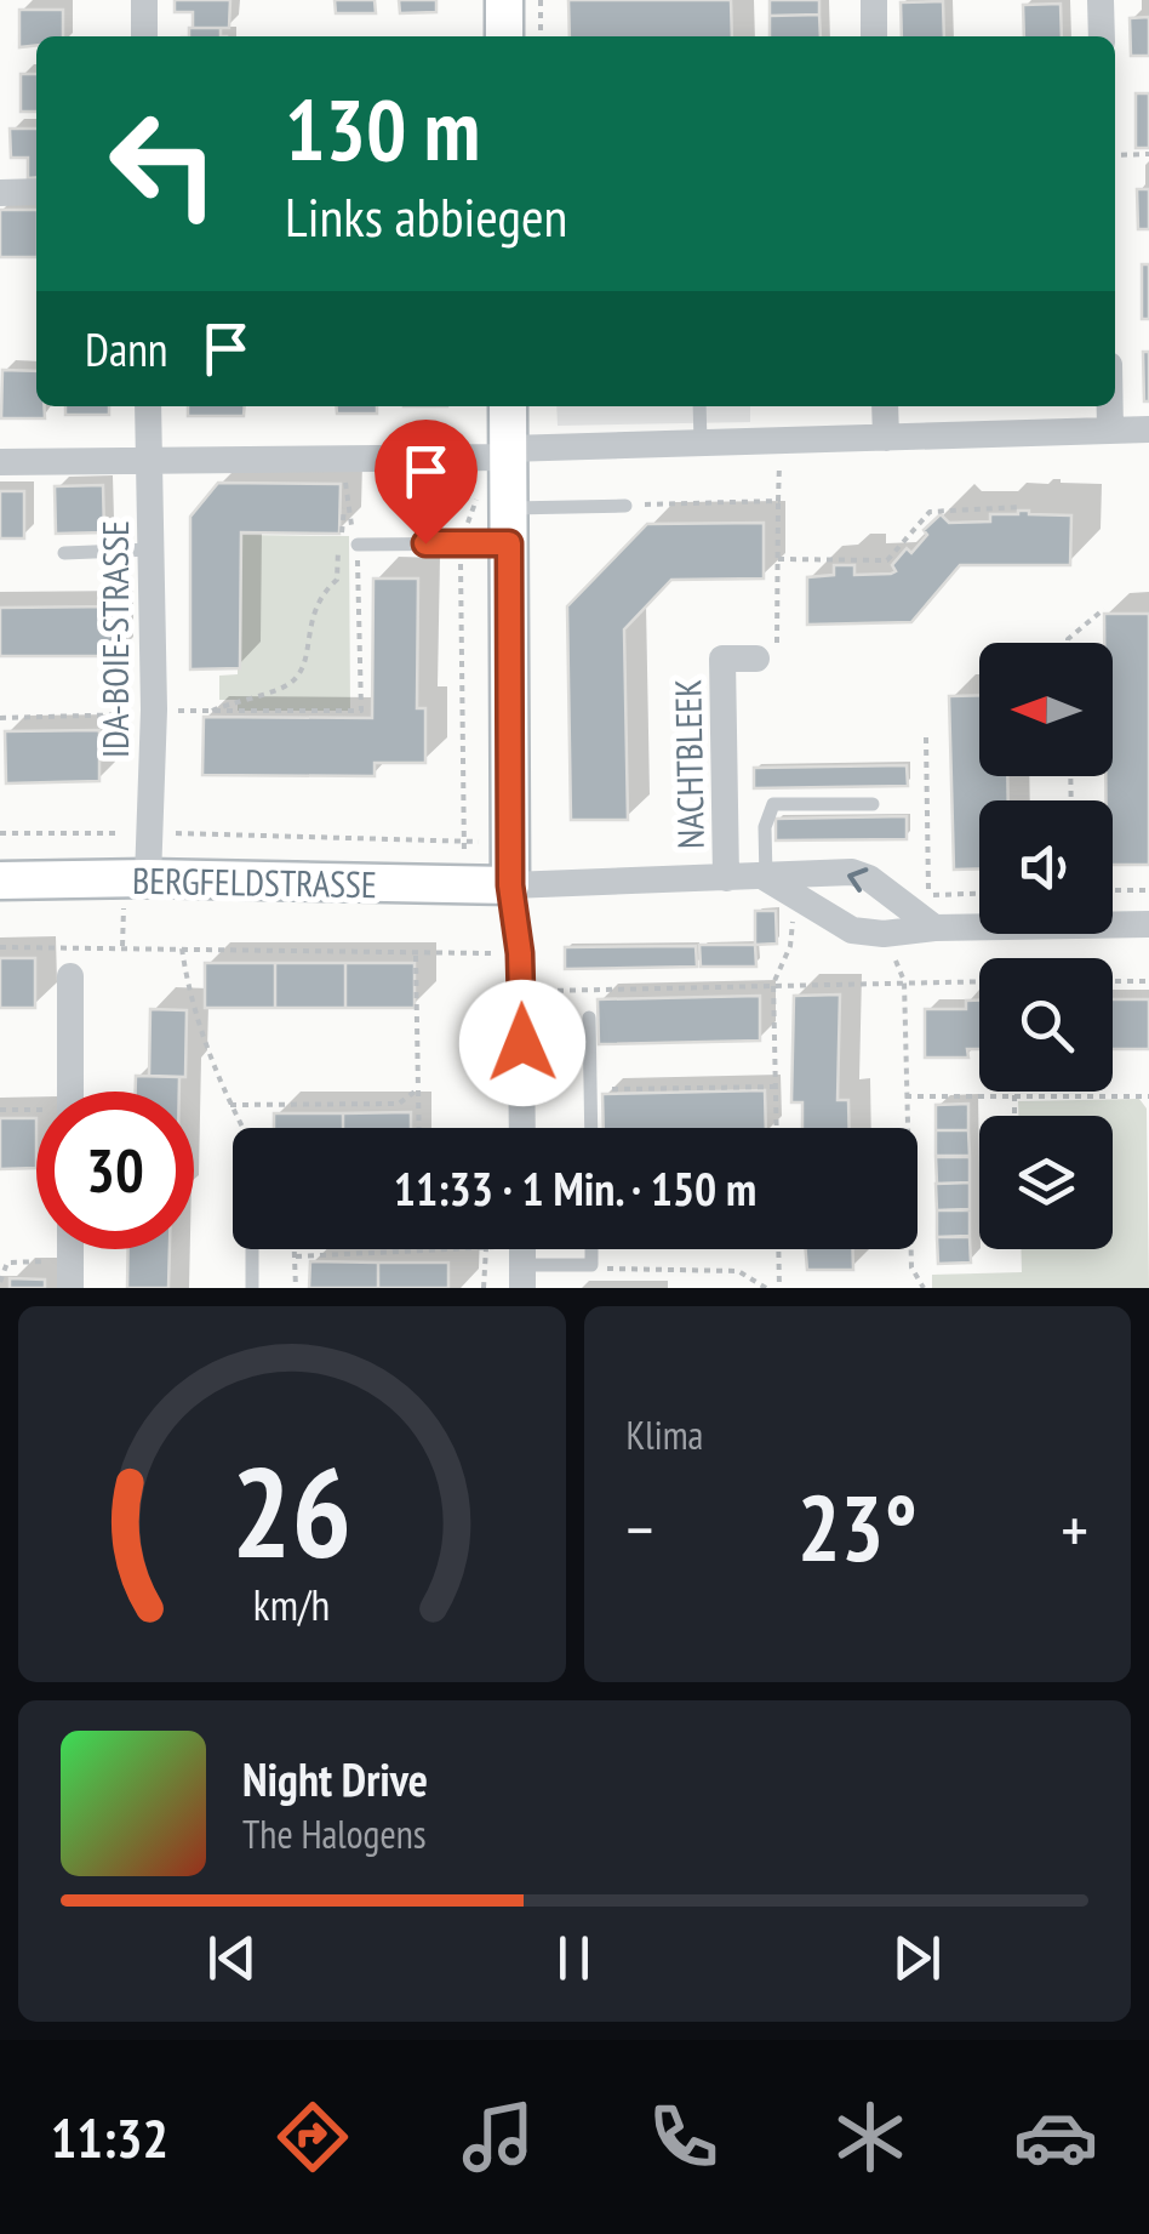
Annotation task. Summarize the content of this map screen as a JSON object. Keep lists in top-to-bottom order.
{
  "streets": {
    "street": ["IDA-BOIE-STRASSE", "NACHTBLEEK", "BERGFELDSTRASSE"]
  },
  "crossings": [
    ["IDA-BOIE-STRASSE", "BERGFELDSTRASSE"]
  ],
  "north": "left",
  "page": {
    "turn": ["130 m", "Links abbiegen"],
    "then": "Dann",
    "limit": "30",
    "trip": "11:33 · 1 Min. · 150 m",
    "tile": "Klima",
    "heat": ["−", "23°", "+"],
    "song": ["Night Drive", "The Halogens"],
    "tabs": "11:32",
    "gauge": ["26", "km/h"]
  }
}
